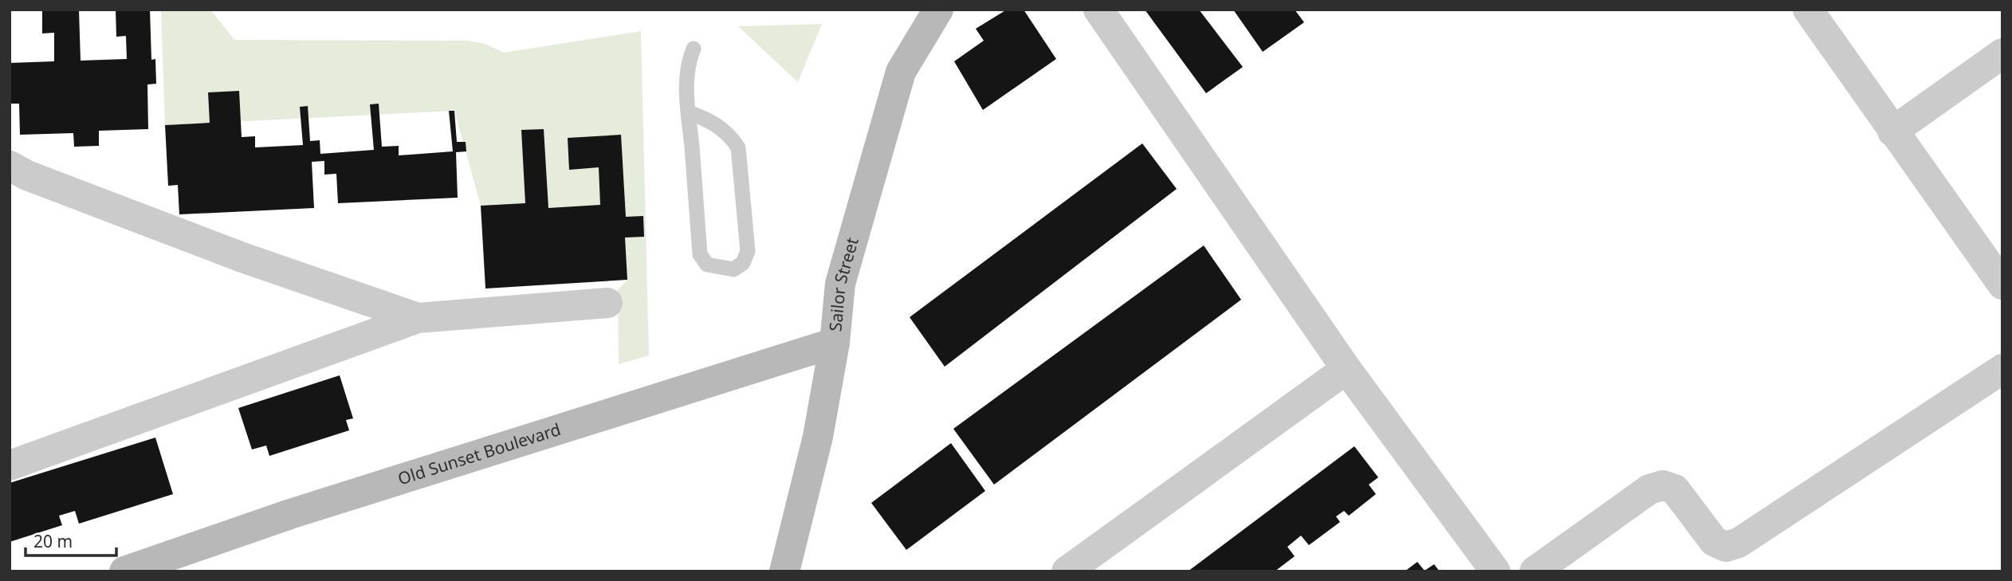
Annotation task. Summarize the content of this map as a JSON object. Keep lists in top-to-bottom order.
{
  "streets": {
    "street": ["Sailor Street", "Old Sunset Boulevard"]
  },
  "crossings": [
    ["Sailor Street", "Old Sunset Boulevard"]
  ],
  "scale_bar": "20 m"
}
